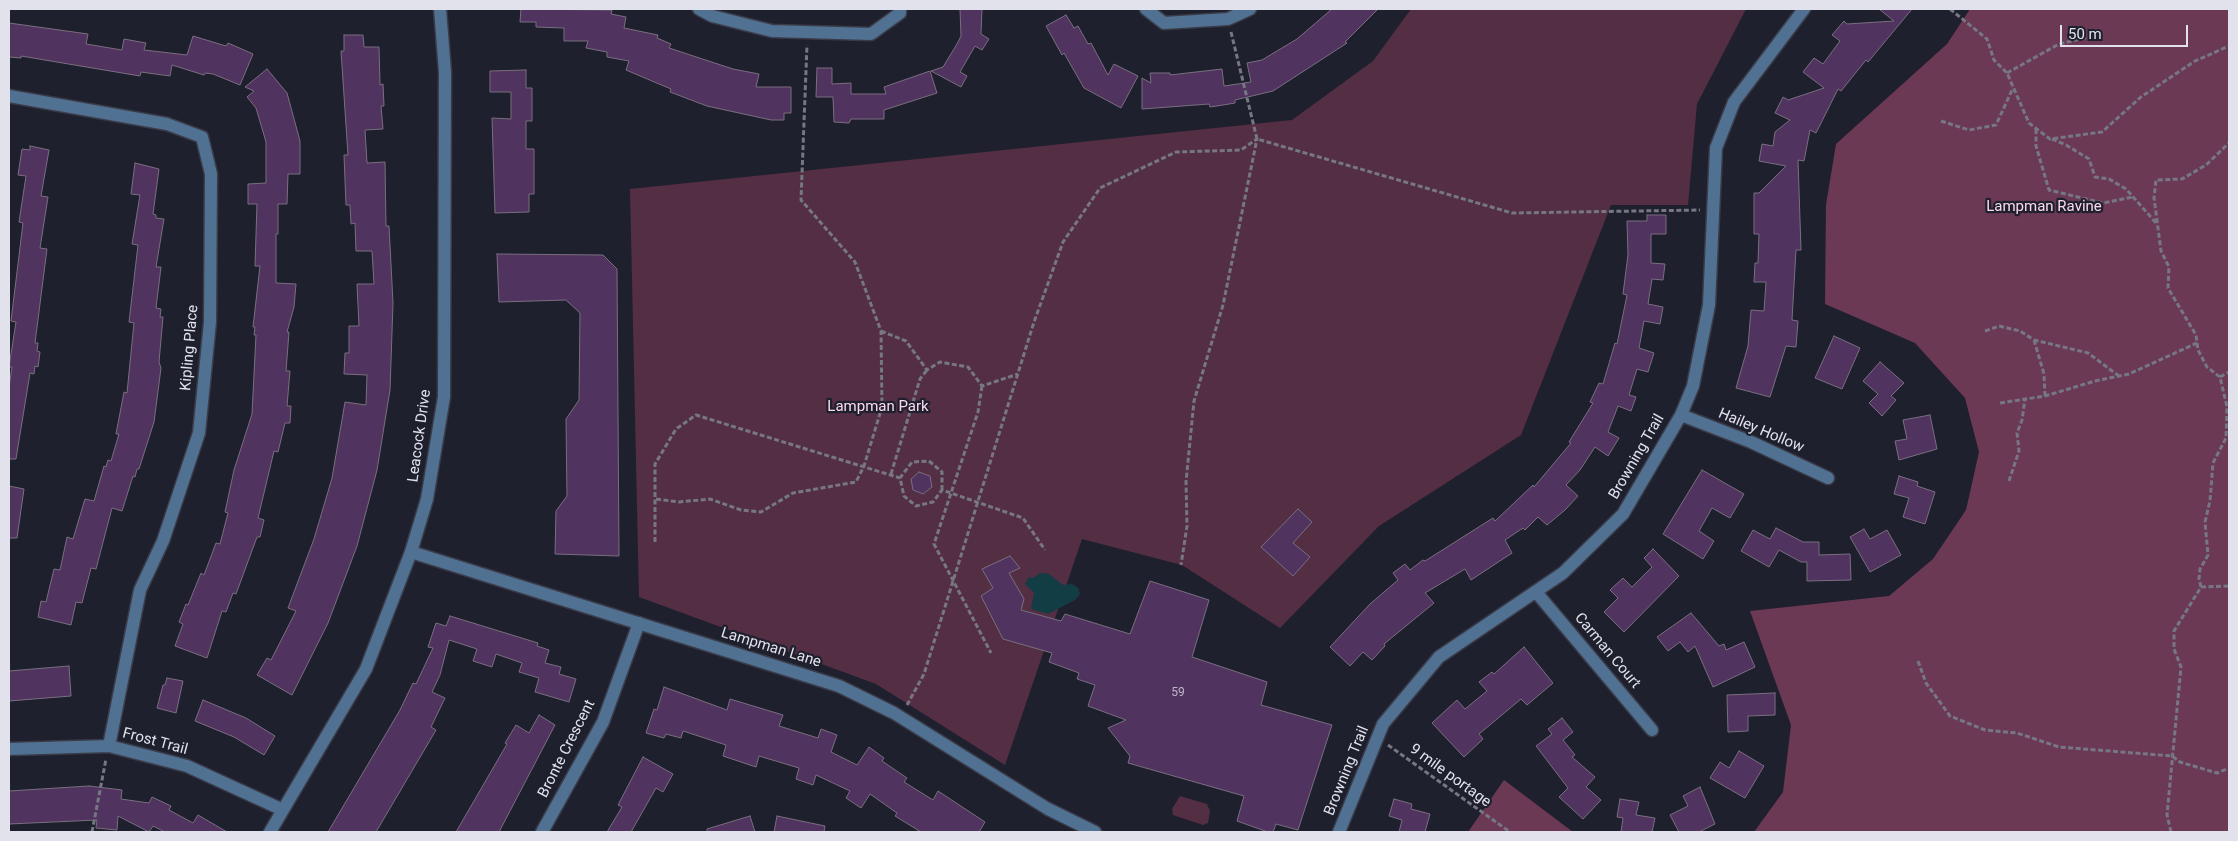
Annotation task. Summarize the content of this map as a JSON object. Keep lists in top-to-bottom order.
{
  "streets": {
    "street": [
      "Kipling Place",
      "Hailey Hollow",
      "Leacock Drive",
      "Browning Trail",
      "Lampman Lane",
      "Carman Court",
      "Frost Trail",
      "Bronte Crescent"
    ],
    "path": ["9 mile portage"]
  },
  "crossings": [
    ["Kipling Place", "Frost Trail"],
    ["Hailey Hollow", "Browning Trail"],
    ["Leacock Drive", "Lampman Lane"],
    ["Leacock Drive", "Frost Trail"],
    ["Browning Trail", "Carman Court"],
    ["Browning Trail", "9 mile portage"],
    ["Lampman Lane", "Bronte Crescent"]
  ],
  "parks": ["Lampman Ravine", "Lampman Park"],
  "house_numbers": ["59"],
  "scale_bar": "50 m"
}
